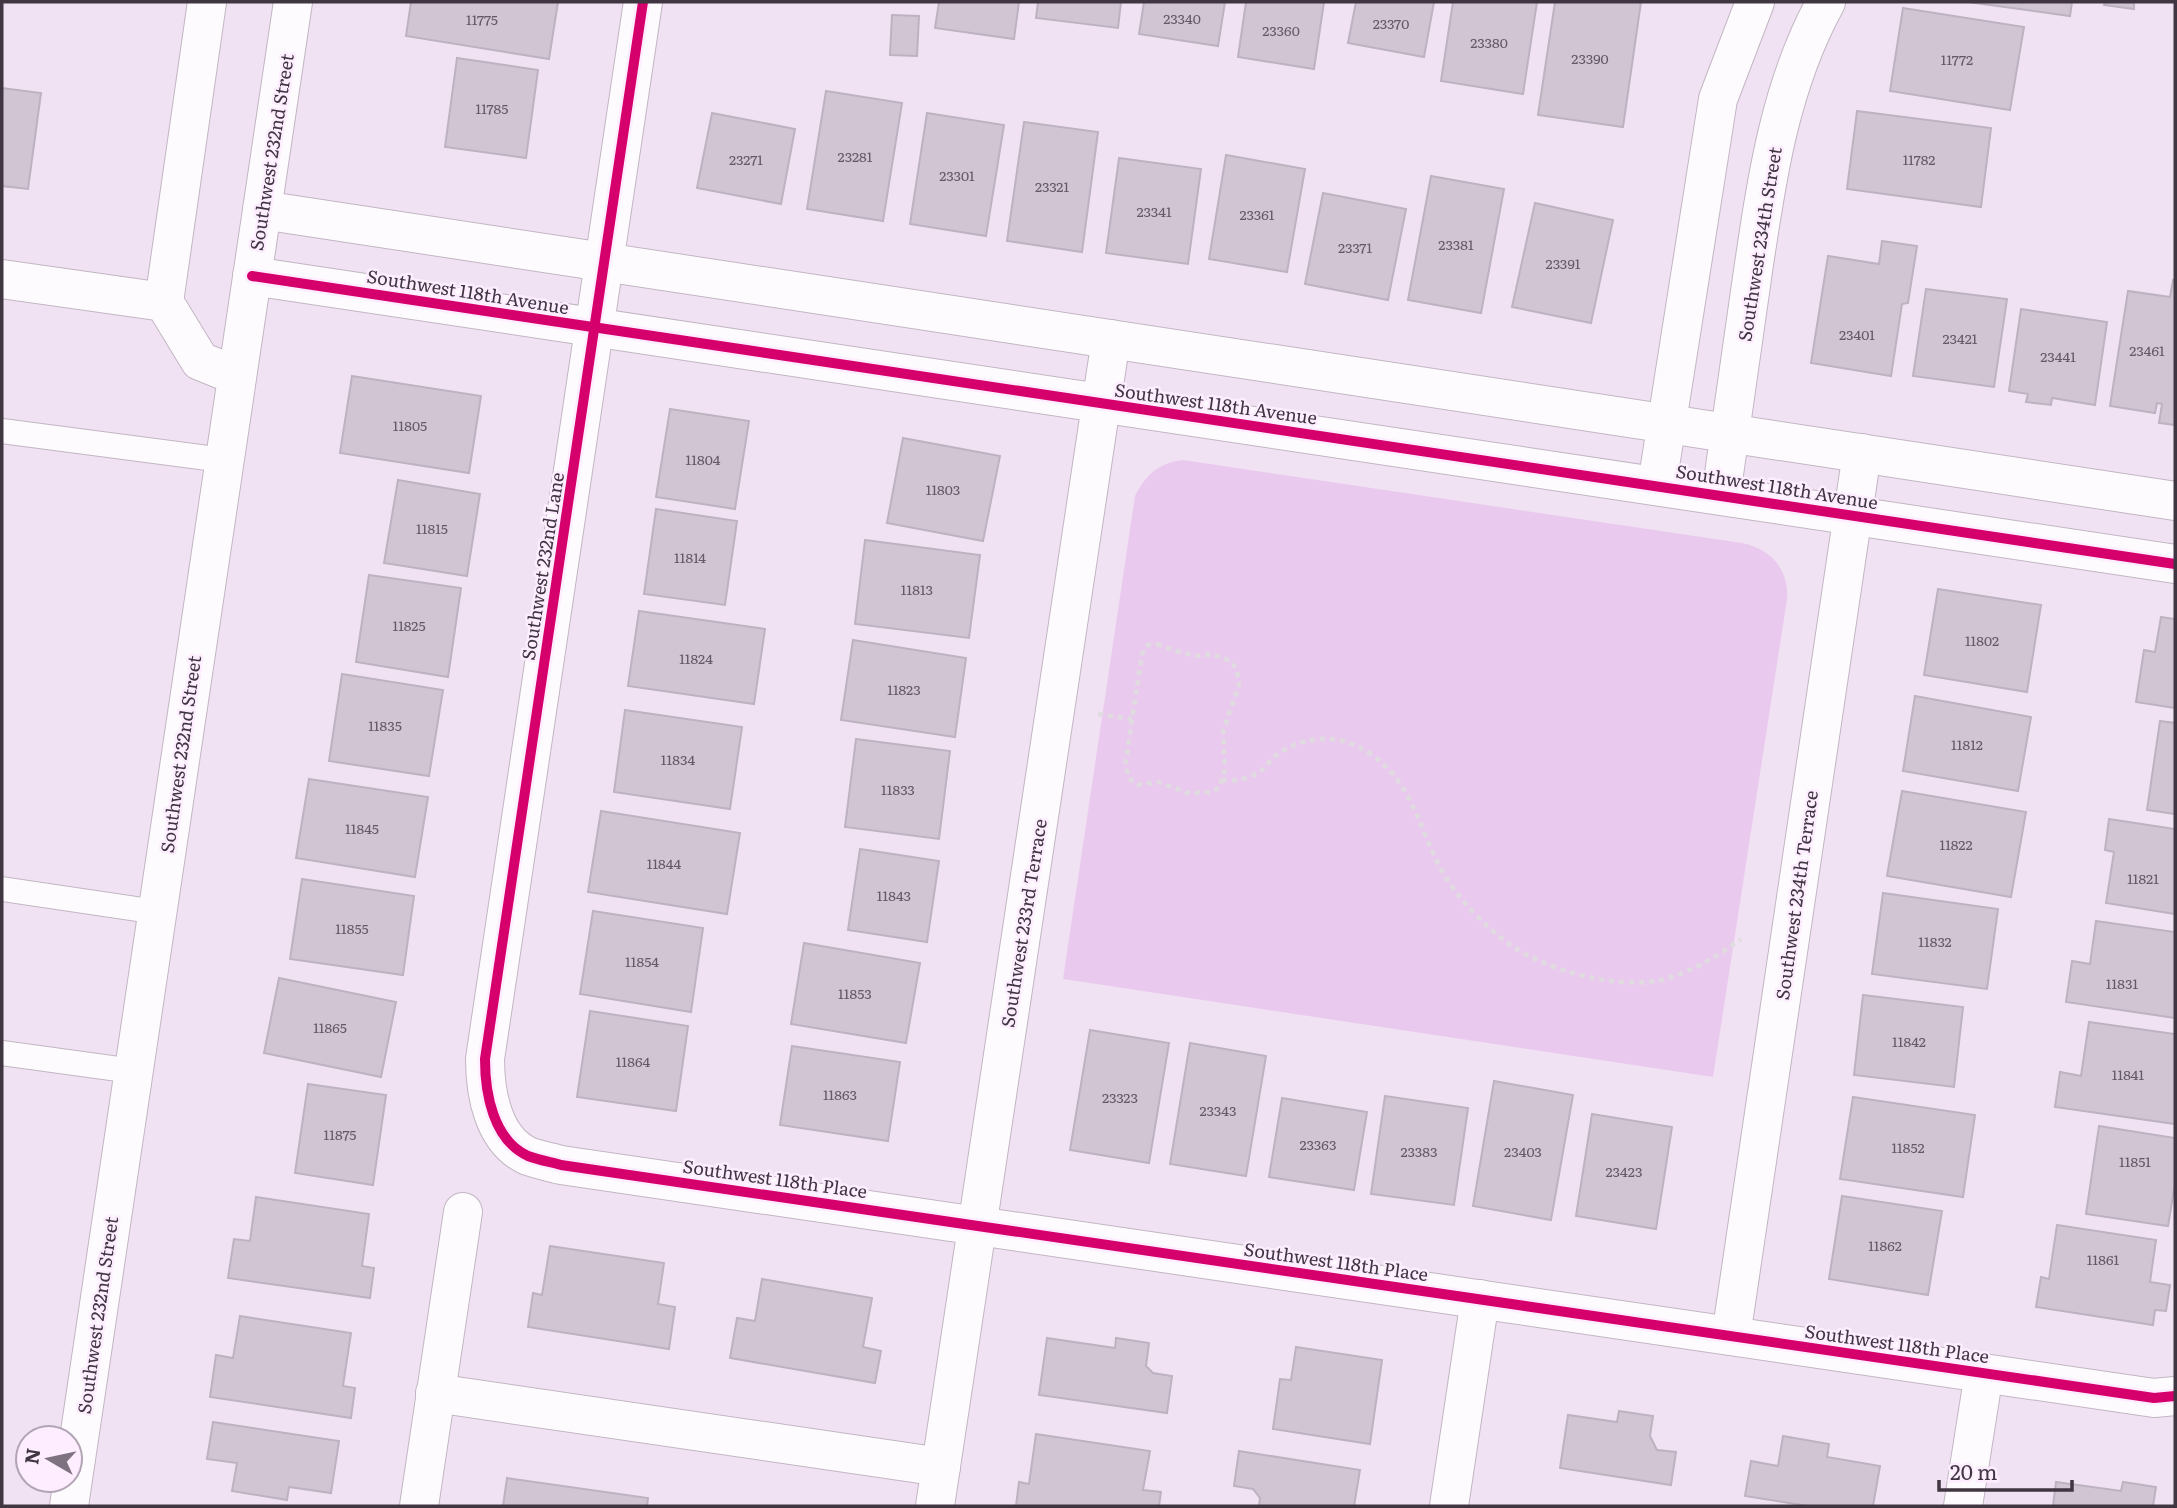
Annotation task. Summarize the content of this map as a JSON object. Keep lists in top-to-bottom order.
{
  "streets": {
    "street": [
      "Southwest 232nd Street",
      "Southwest 234th Street",
      "Southwest 118th Avenue",
      "Southwest 232nd Lane",
      "Southwest 234th Terrace",
      "Southwest 233rd Terrace",
      "Southwest 118th Place"
    ]
  },
  "crossings": [
    ["Southwest 232nd Street", "Southwest 118th Avenue"],
    ["Southwest 234th Street", "Southwest 118th Avenue"],
    ["Southwest 118th Avenue", "Southwest 232nd Lane"],
    ["Southwest 118th Avenue", "Southwest 234th Terrace"],
    ["Southwest 118th Avenue", "Southwest 233rd Terrace"],
    ["Southwest 232nd Lane", "Southwest 118th Place"],
    ["Southwest 234th Terrace", "Southwest 118th Place"],
    ["Southwest 233rd Terrace", "Southwest 118th Place"]
  ],
  "house_numbers": [
    "23340",
    "11775",
    "23370",
    "23360",
    "23380",
    "23390",
    "11772",
    "11785",
    "23281",
    "23271",
    "11782",
    "23301",
    "23321",
    "23341",
    "23361",
    "23381",
    "23371",
    "23391",
    "23401",
    "23421",
    "23461",
    "23441",
    "11805",
    "11804",
    "11803",
    "11815",
    "11814",
    "11813",
    "11825",
    "11802",
    "11824",
    "11823",
    "11835",
    "11812",
    "11834",
    "11833",
    "11845",
    "11822",
    "11844",
    "11821",
    "11843",
    "11855",
    "11832",
    "11854",
    "11831",
    "11853",
    "11865",
    "11842",
    "11864",
    "11841",
    "11863",
    "23323",
    "23343",
    "11875",
    "23363",
    "11852",
    "23383",
    "23403",
    "11851",
    "23423",
    "11862",
    "11861"
  ],
  "scale_bar": "20 m",
  "north": "left"
}
